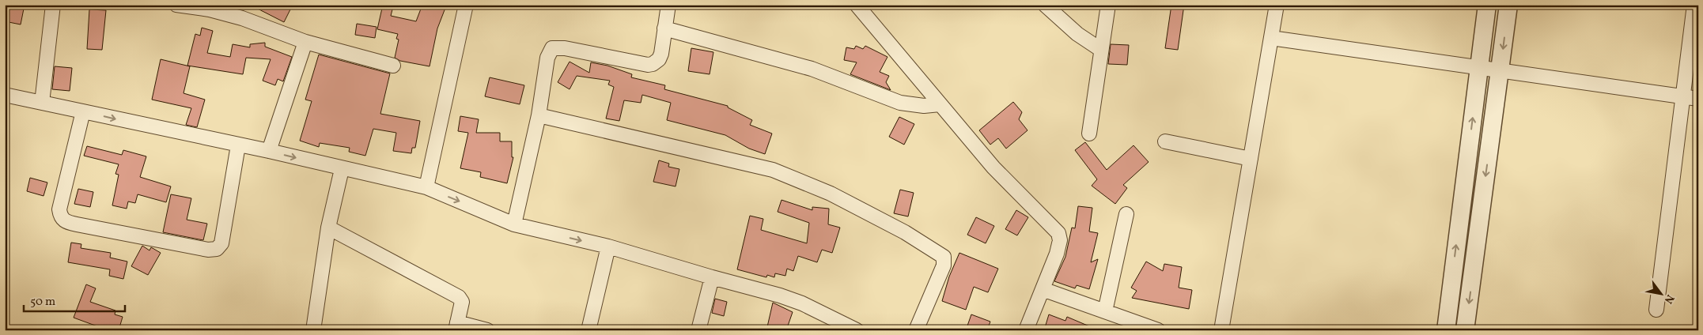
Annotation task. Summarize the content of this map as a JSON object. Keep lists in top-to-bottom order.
{
  "scale_bar": "50 m",
  "north": "bottom right"
}
